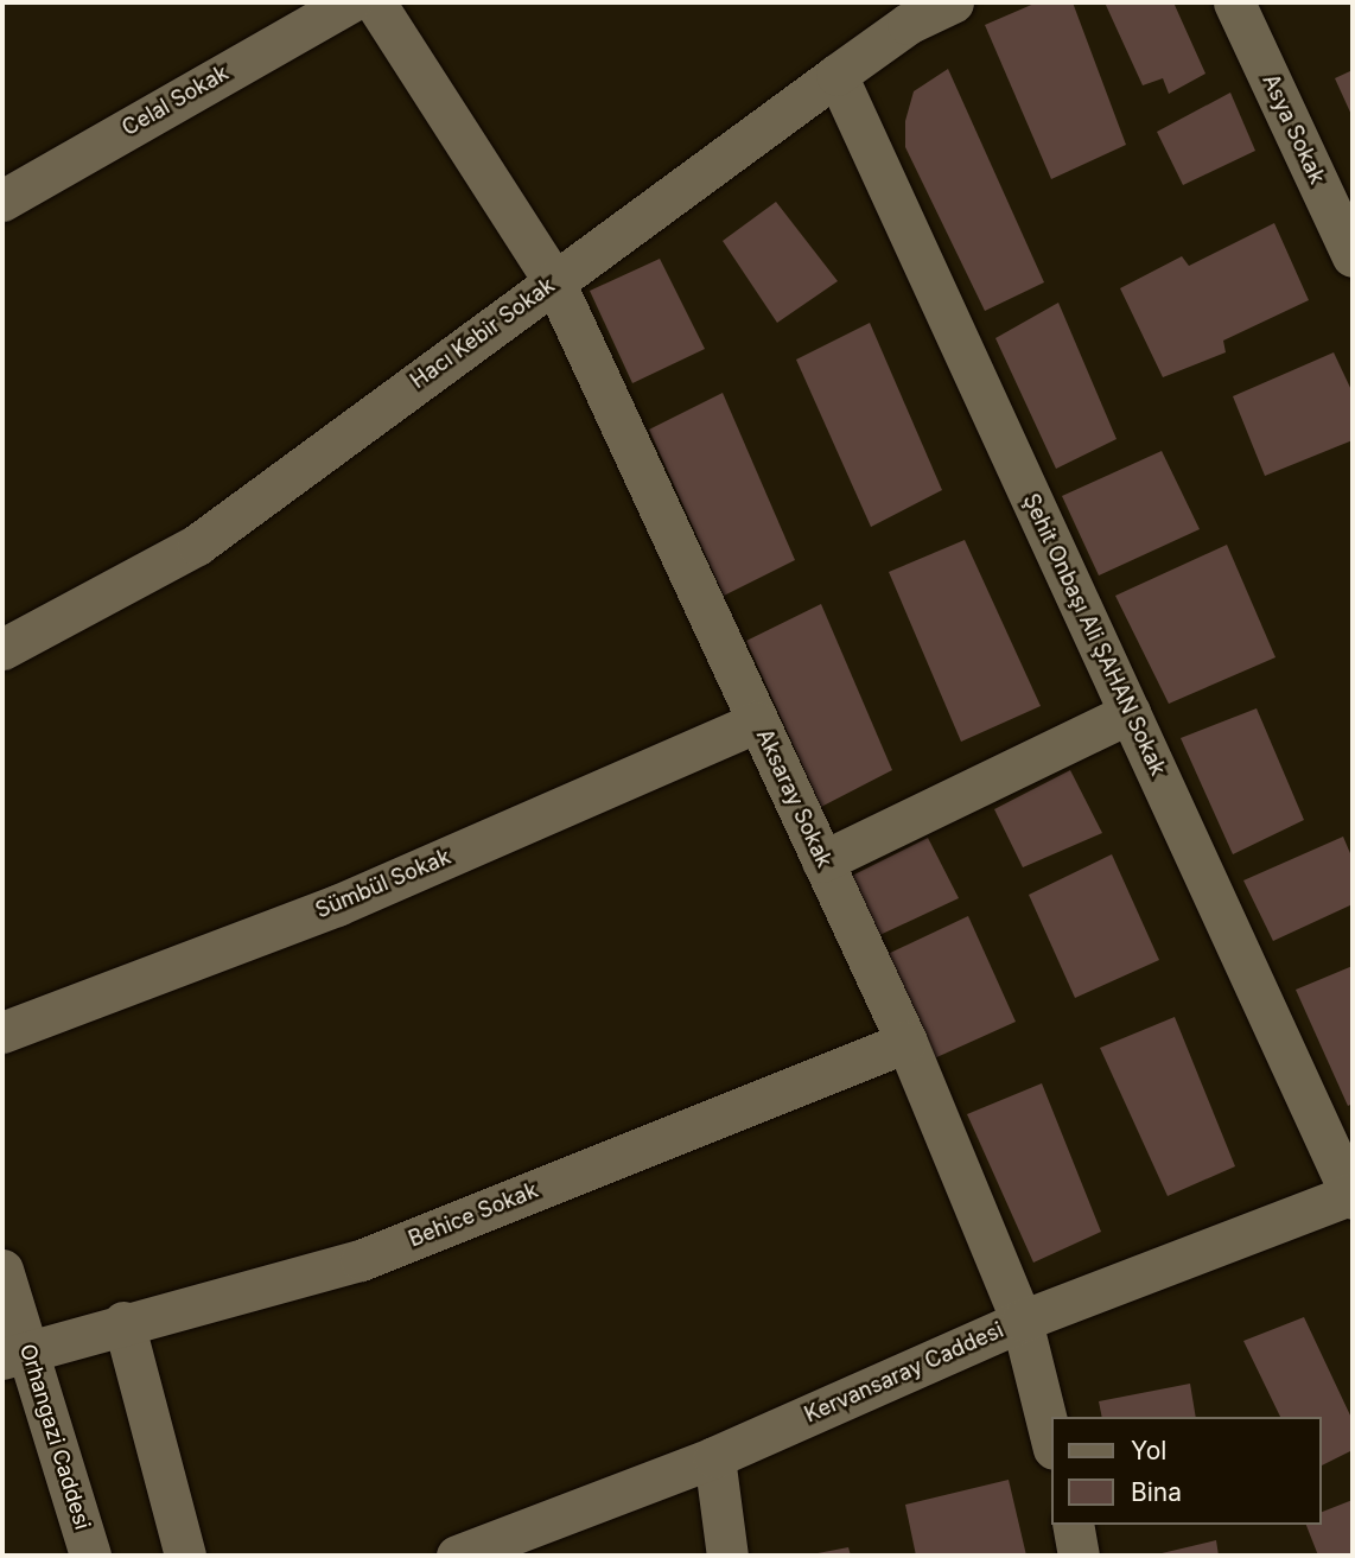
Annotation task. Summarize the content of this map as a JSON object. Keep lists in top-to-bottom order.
{
  "streets": {
    "street": [
      "Celal Sokak",
      "Asya Sokak",
      "Hacı Kebir Sokak",
      "Şehit Onbaşı Ali ŞAHAN Sokak",
      "Aksaray Sokak",
      "Sümbül Sokak",
      "Behice Sokak",
      "Kervansaray Caddesi",
      "Orhangazi Caddesi"
    ]
  },
  "crossings": [
    ["Hacı Kebir Sokak", "Şehit Onbaşı Ali ŞAHAN Sokak"],
    ["Hacı Kebir Sokak", "Aksaray Sokak"],
    ["Şehit Onbaşı Ali ŞAHAN Sokak", "Kervansaray Caddesi"],
    ["Aksaray Sokak", "Sümbül Sokak"],
    ["Aksaray Sokak", "Behice Sokak"],
    ["Aksaray Sokak", "Kervansaray Caddesi"],
    ["Behice Sokak", "Orhangazi Caddesi"]
  ],
  "legend": ["Yol", "Bina"]
}
